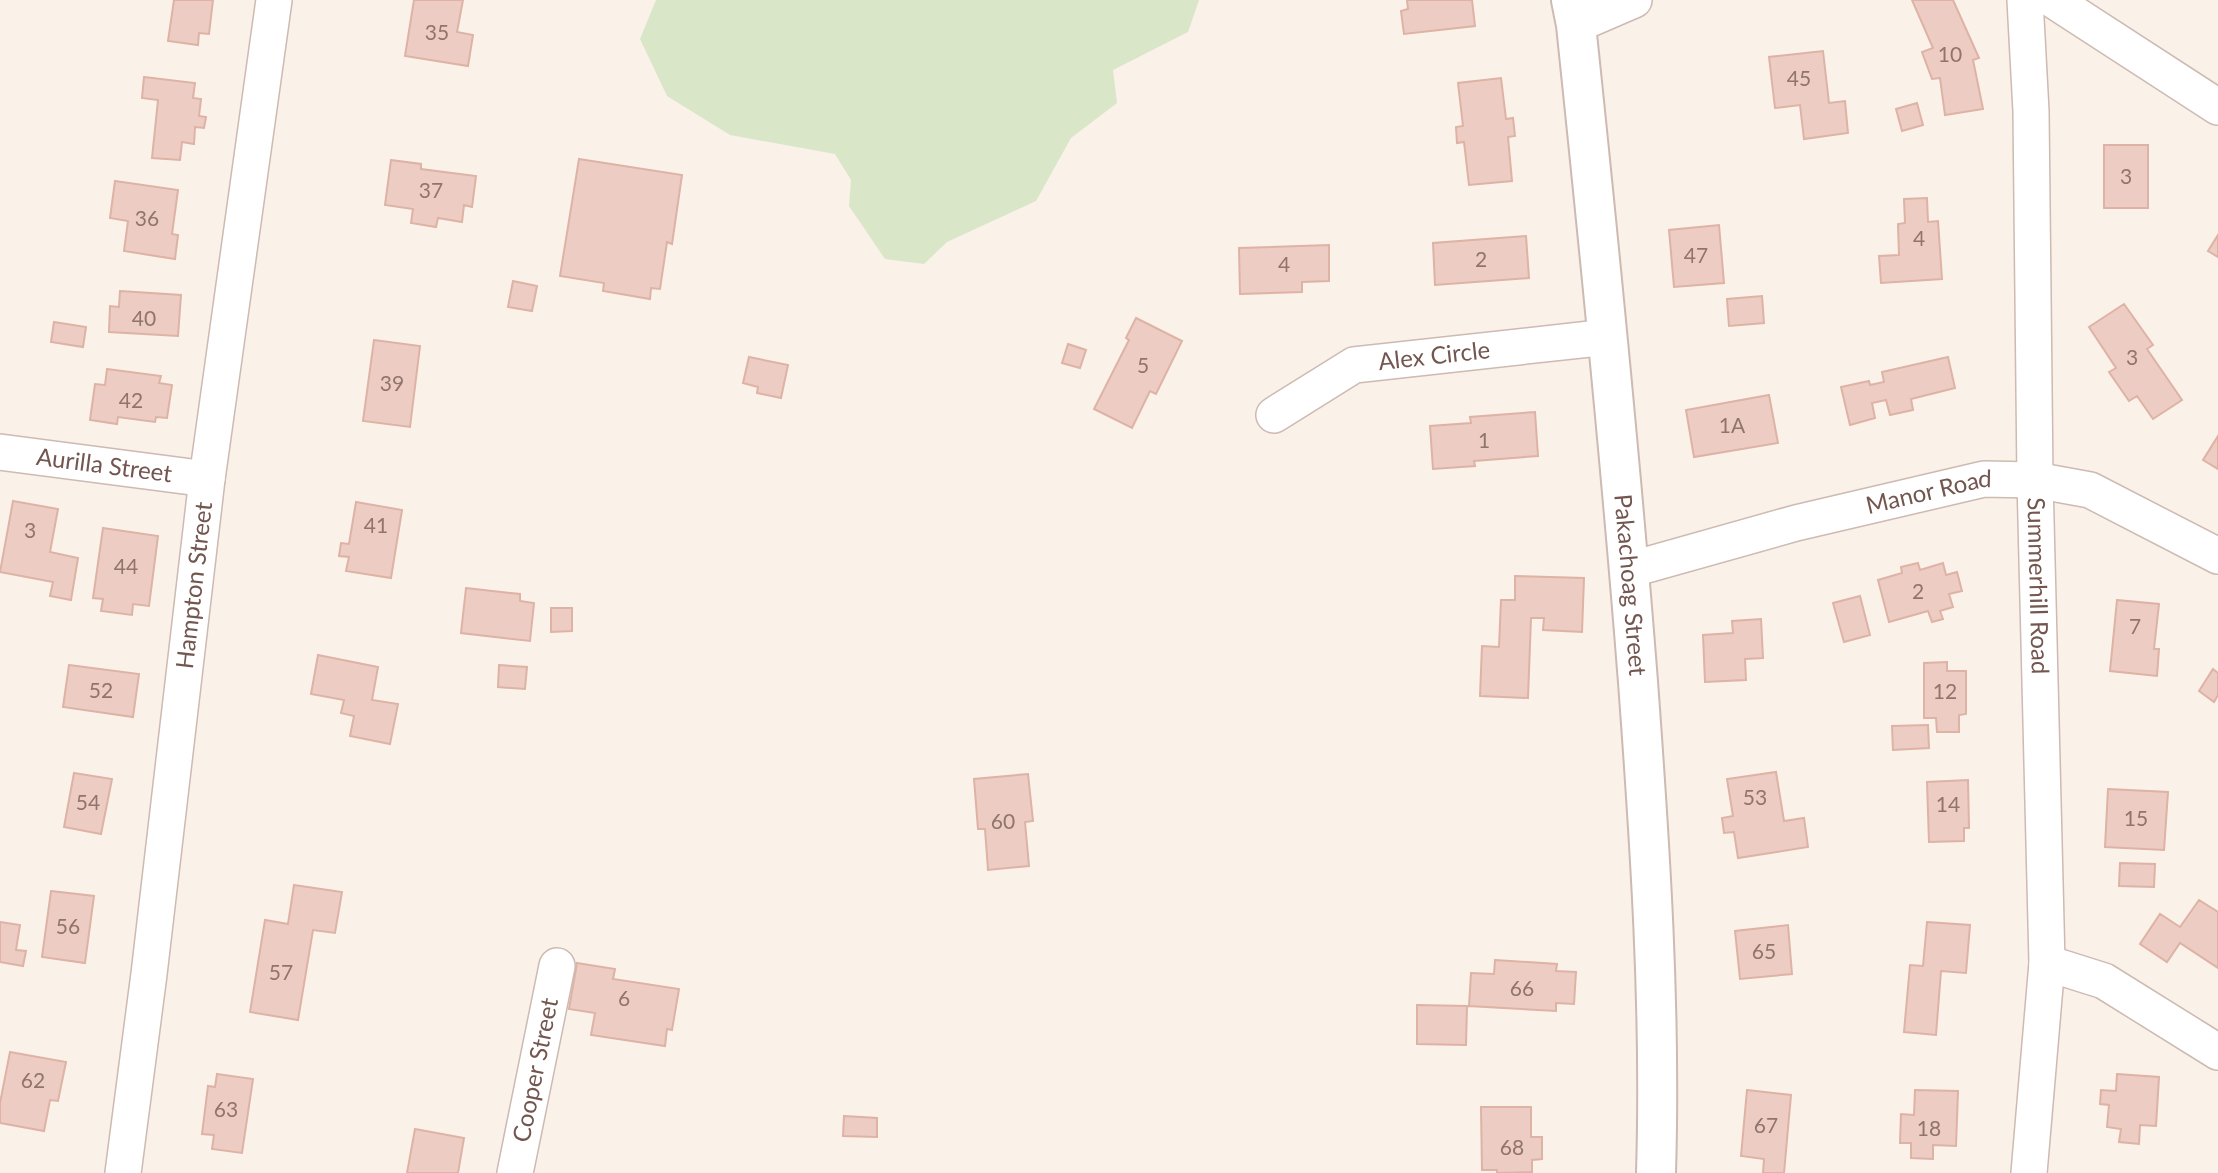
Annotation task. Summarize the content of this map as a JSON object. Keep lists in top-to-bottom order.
{
  "streets": {
    "street": [
      "Alex Circle",
      "Aurilla Street",
      "Manor Road",
      "Pakachoag Street",
      "Hampton Street",
      "Summerhill Road",
      "Cooper Street"
    ]
  },
  "crossings": [
    ["Alex Circle", "Pakachoag Street"],
    ["Aurilla Street", "Hampton Street"],
    ["Manor Road", "Pakachoag Street"],
    ["Manor Road", "Summerhill Road"]
  ],
  "house_numbers": [
    "35",
    "10",
    "45",
    "3",
    "37",
    "36",
    "4",
    "47",
    "2",
    "4",
    "40",
    "3",
    "5",
    "39",
    "42",
    "1A",
    "1",
    "41",
    "3",
    "44",
    "2",
    "7",
    "52",
    "12",
    "53",
    "54",
    "14",
    "15",
    "60",
    "56",
    "65",
    "57",
    "66",
    "6",
    "62",
    "63",
    "67",
    "18",
    "68"
  ]
}
